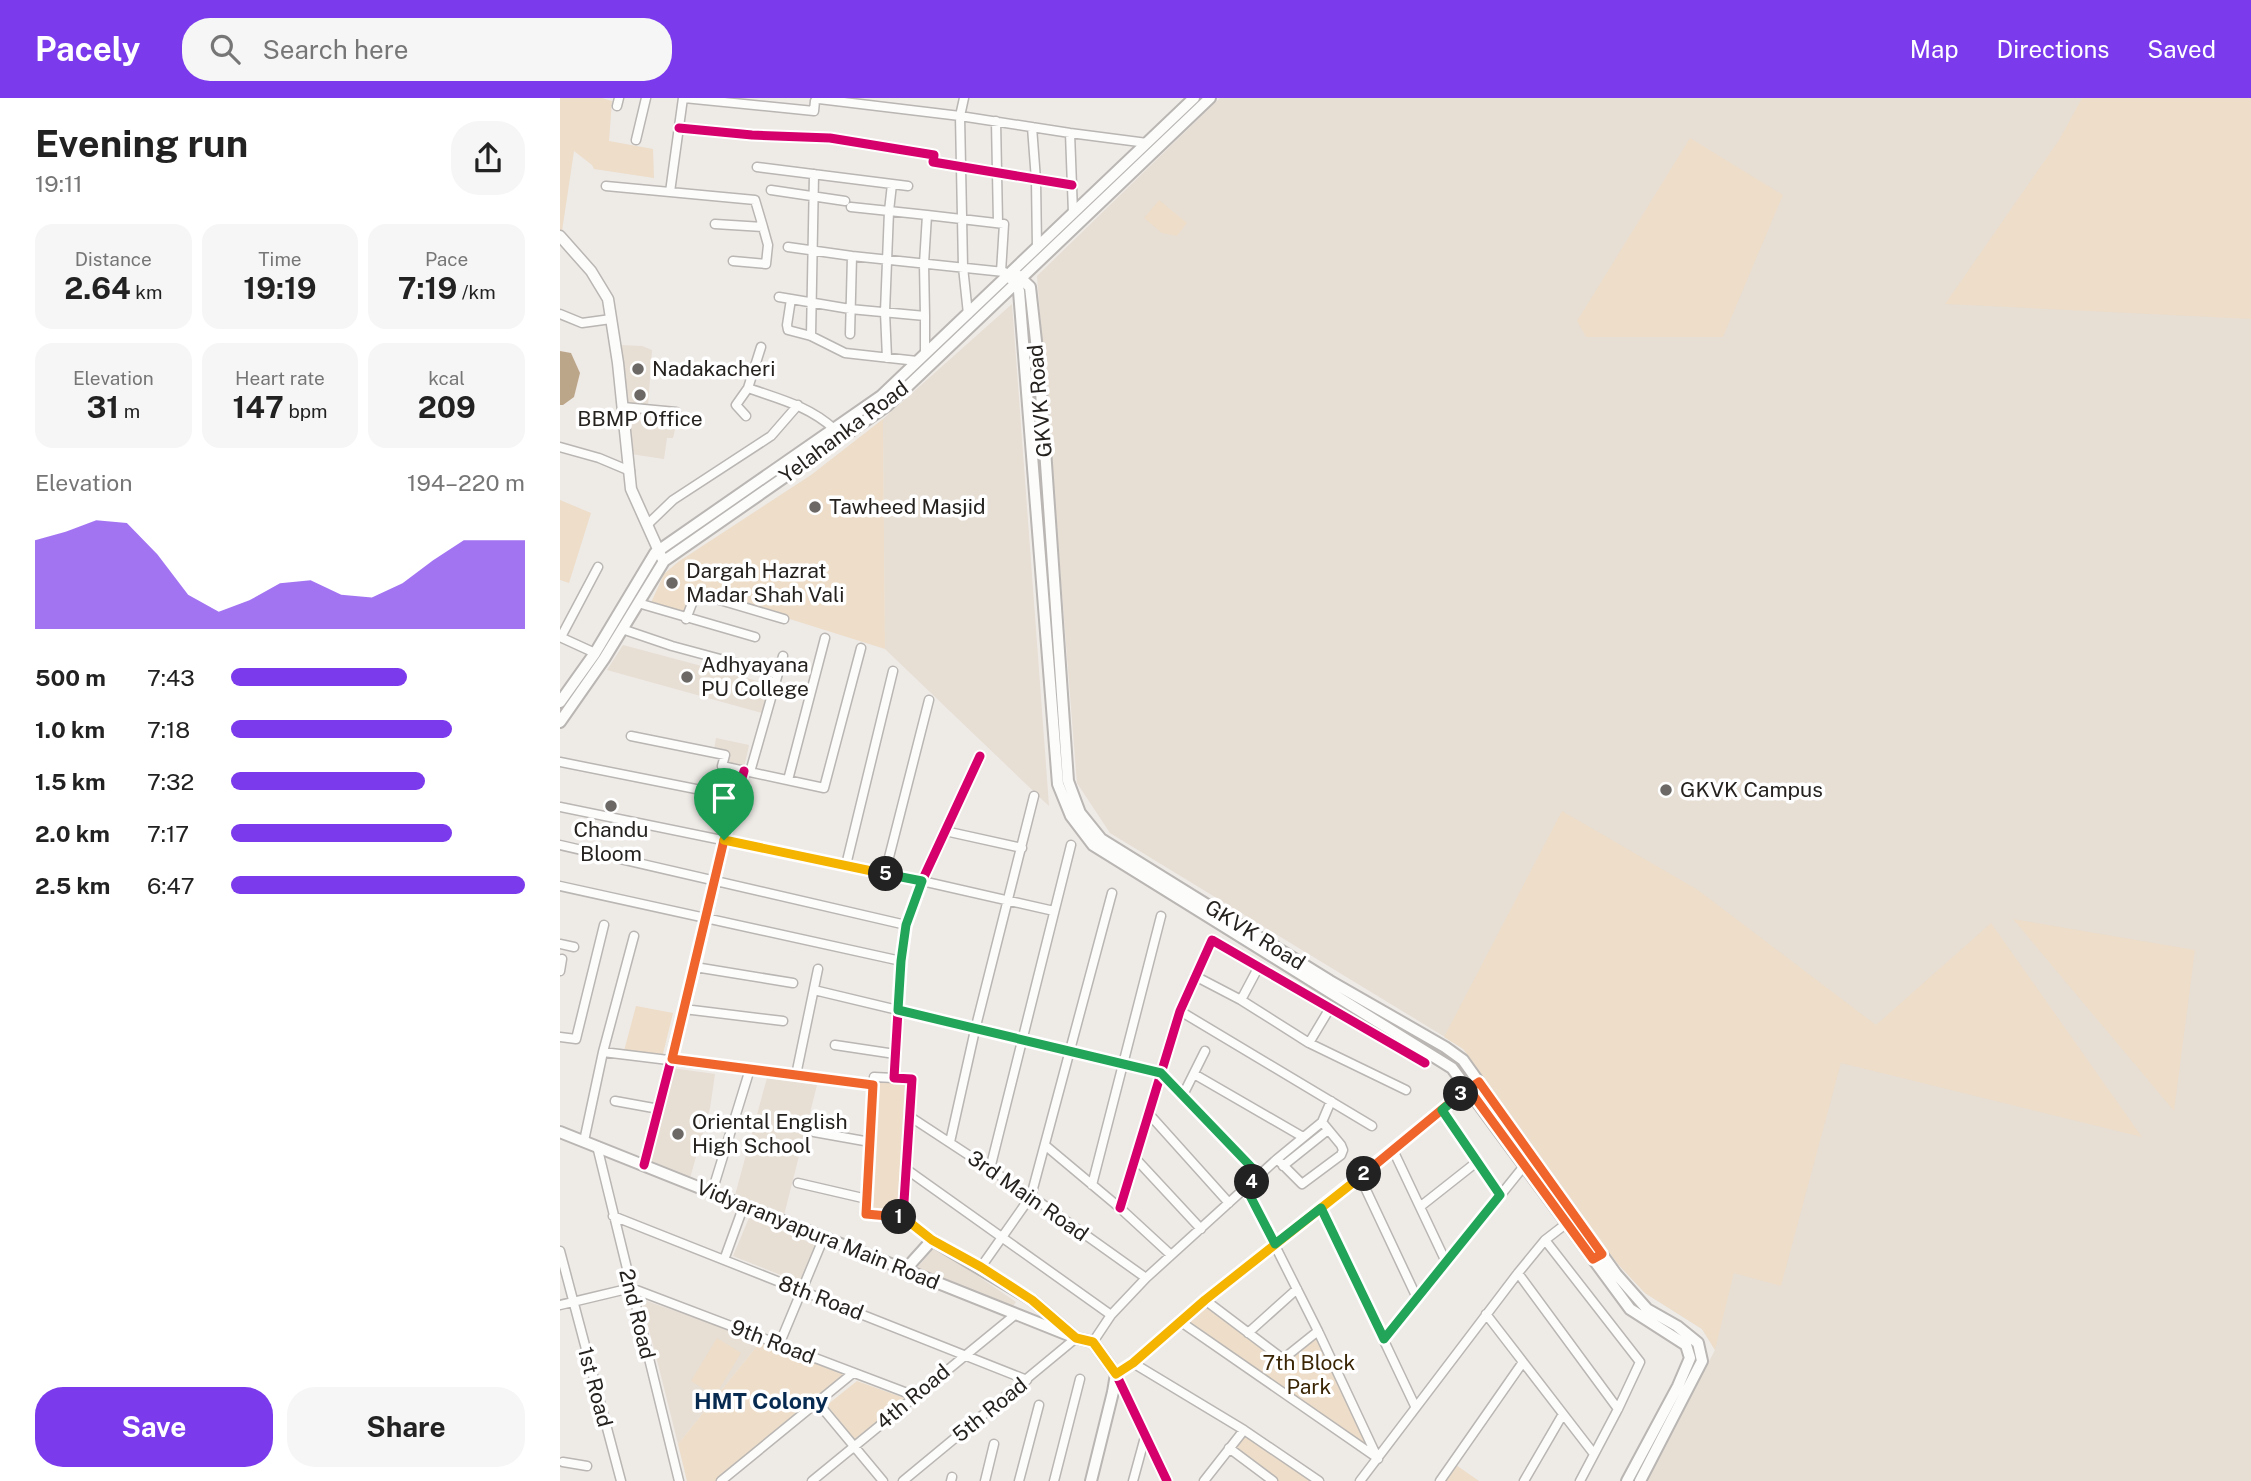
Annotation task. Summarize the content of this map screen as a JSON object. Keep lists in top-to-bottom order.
{
  "streets": {
    "main road": ["GKVK Road", "Yelahanka Road", "Vidyaranyapura Main Road"],
    "street": [
      "3rd Main Road",
      "8th Road",
      "2nd Road",
      "9th Road",
      "1st Road",
      "4th Road",
      "5th Road"
    ]
  },
  "crossings": [
    ["GKVK Road", "Yelahanka Road"],
    ["Vidyaranyapura Main Road", "2nd Road"],
    ["Vidyaranyapura Main Road", "4th Road"],
    ["Vidyaranyapura Main Road", "5th Road"],
    ["8th Road", "2nd Road"],
    ["8th Road", "4th Road"],
    ["8th Road", "5th Road"],
    ["2nd Road", "9th Road"],
    ["9th Road", "4th Road"]
  ],
  "districts": ["HMT Colony"],
  "parks": ["7th Block Park"],
  "places": [
    "Nadakacheri",
    "BBMP Office",
    "Tawheed Masjid",
    "Dargah Hazrat Madar Shah Vali",
    "Adhyayana PU College",
    "GKVK Campus",
    "Chandu Bloom",
    "Oriental English High School"
  ],
  "page": {
    "header": "Pacely",
    "search": "Search here",
    "nav": ["Map", "Directions", "Saved"],
    "heading": ["Evening run", "19:11"],
    "stats": [
      ["Distance", "2.64 km"],
      ["Time", "19:19"],
      ["Pace", "7:19 /km"],
      ["Elevation", "31 m"],
      ["Heart rate", "147 bpm"],
      ["kcal", "209"]
    ],
    "chart": ["Elevation", "194–220 m"],
    "list": [
      {
        "name": "500 m",
        "note": "7:43"
      },
      {
        "name": "1.0 km",
        "note": "7:18"
      },
      {
        "name": "1.5 km",
        "note": "7:32"
      },
      {
        "name": "2.0 km",
        "note": "7:17"
      },
      {
        "name": "2.5 km",
        "note": "6:47"
      }
    ],
    "pins": [
      "5",
      "3",
      "2",
      "4",
      "1"
    ],
    "buttons": ["Save", "Share"]
  }
}
